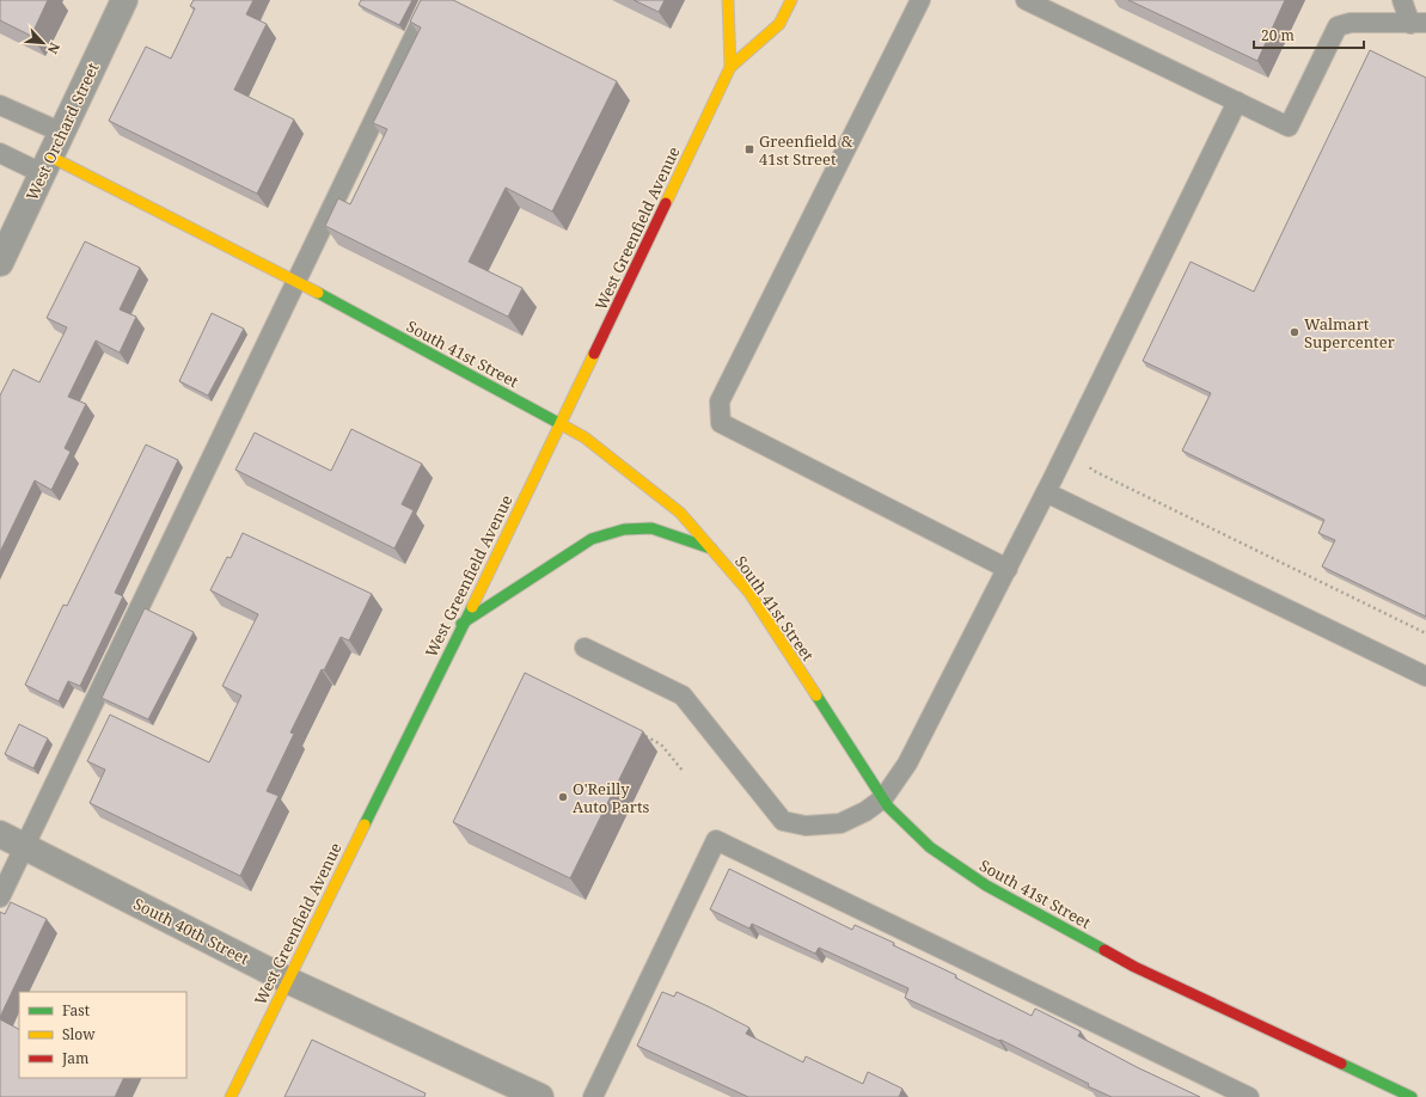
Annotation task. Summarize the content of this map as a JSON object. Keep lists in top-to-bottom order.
{
  "streets": {
    "street": [
      "West Orchard Street",
      "West Greenfield Avenue",
      "South 41st Street",
      "South 40th Street"
    ]
  },
  "crossings": [
    ["West Orchard Street", "South 41st Street"],
    ["West Greenfield Avenue", "South 41st Street"],
    ["West Greenfield Avenue", "South 40th Street"]
  ],
  "places": {
    "transit": ["Greenfield & 41st Street"],
    "other": ["Walmart Supercenter", "O'Reilly Auto Parts"]
  },
  "legend": ["Fast", "Slow", "Jam"],
  "scale_bar": "20 m",
  "north": "bottom right"
}
